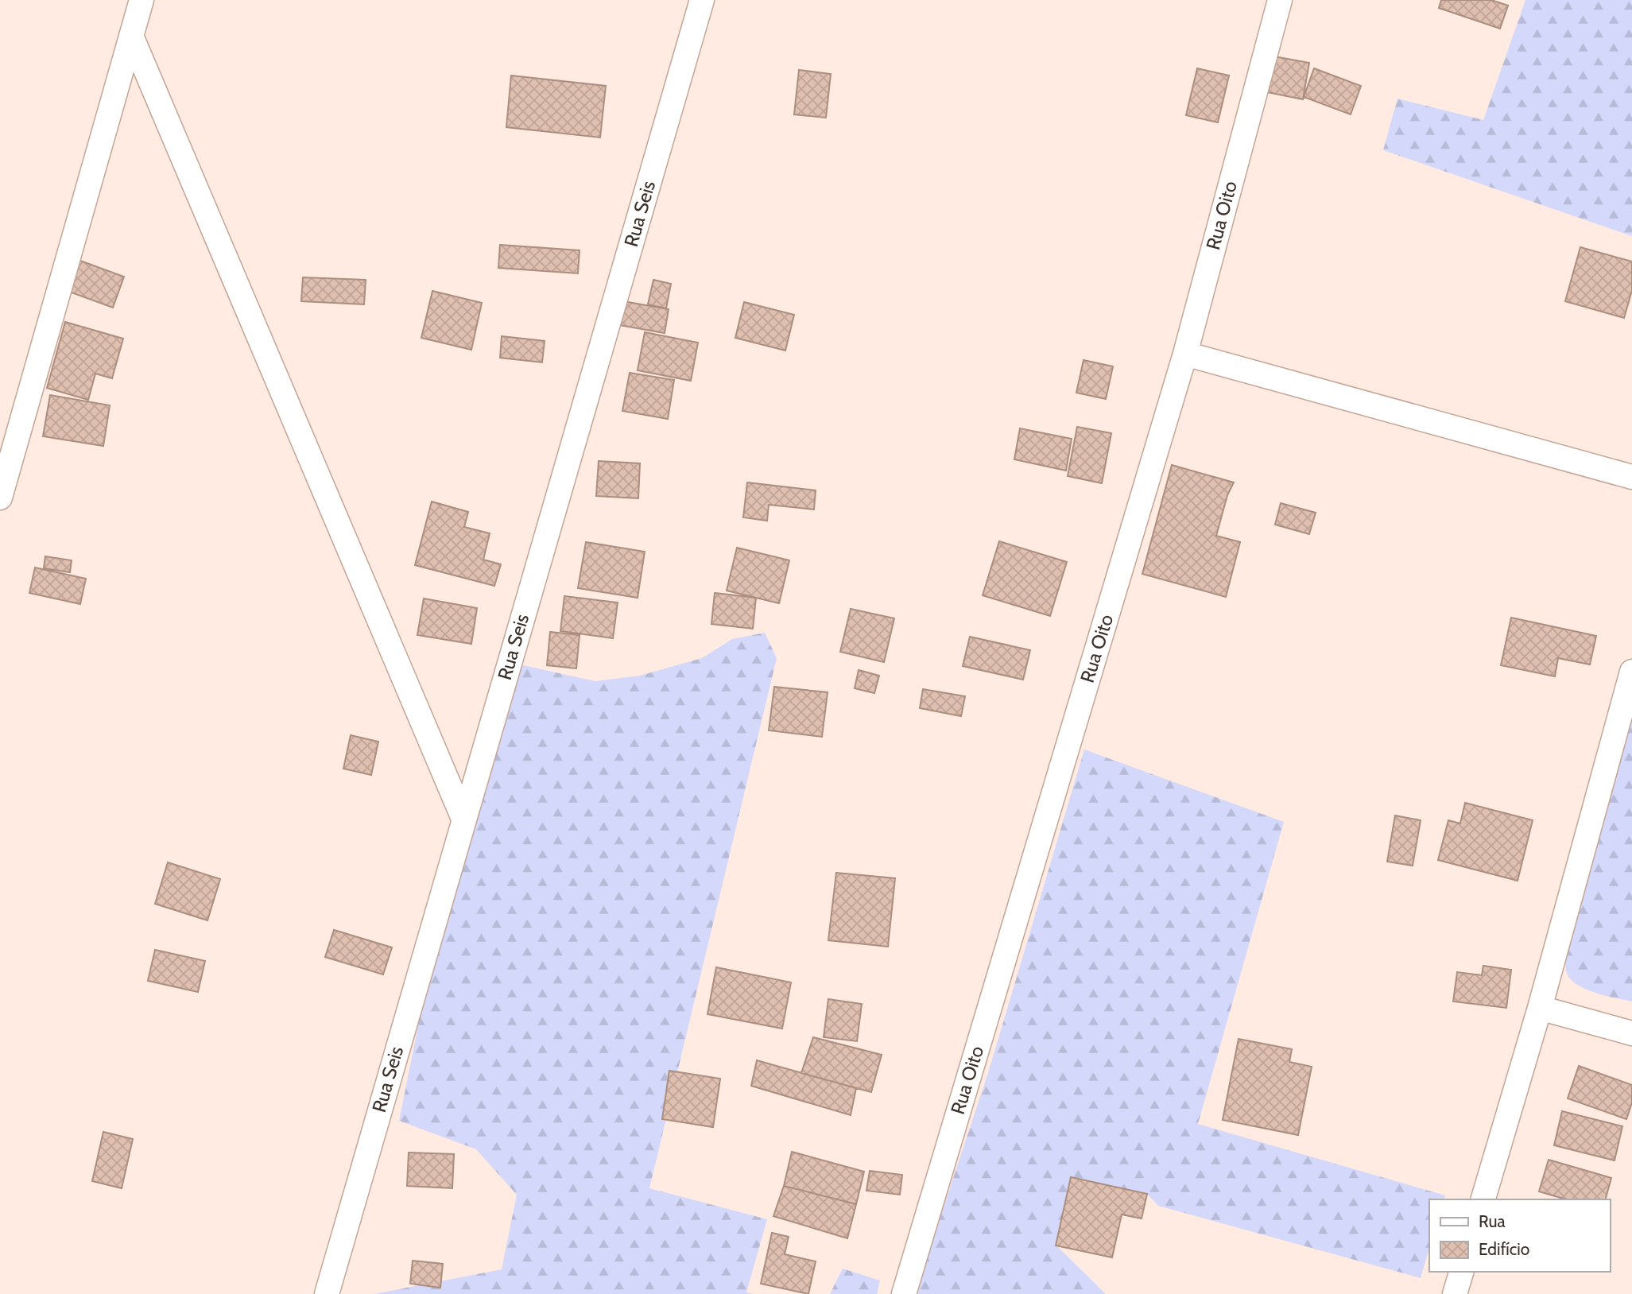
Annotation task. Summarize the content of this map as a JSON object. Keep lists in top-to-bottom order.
{
  "streets": {
    "street": ["Rua Seis", "Rua Oito"]
  },
  "legend": ["Rua", "Edifício"]
}
